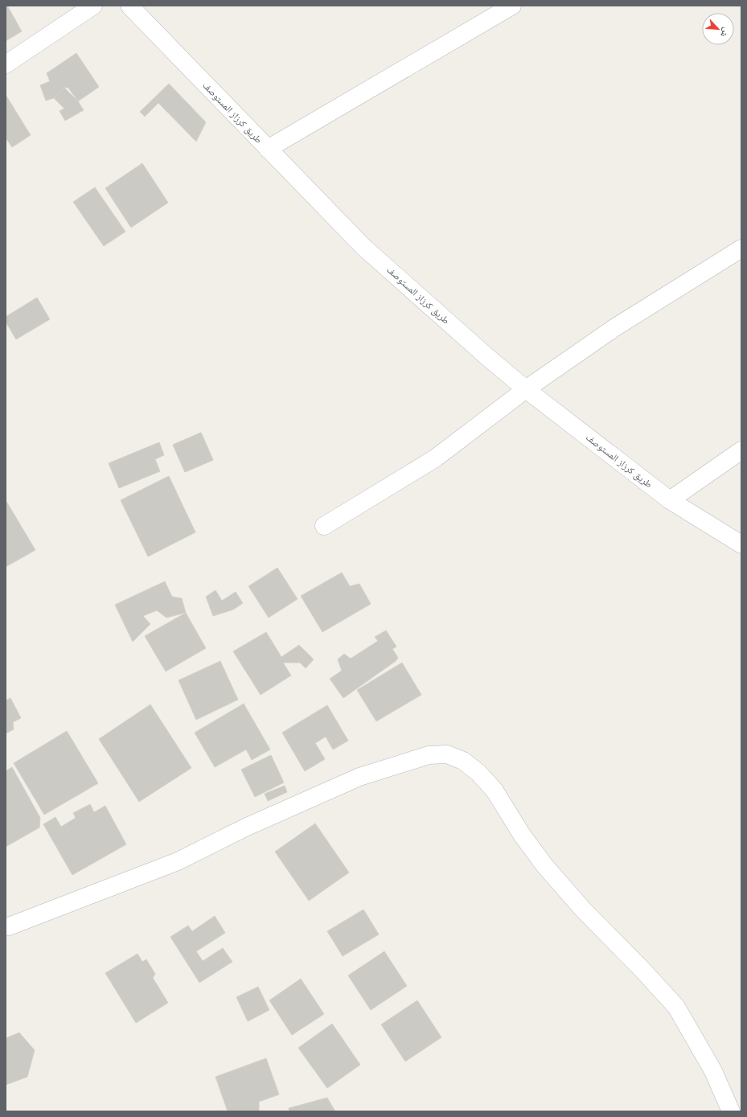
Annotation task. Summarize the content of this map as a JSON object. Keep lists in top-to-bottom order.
{
  "streets": {
    "street": ["طريق كرزاز المستوصف"]
  },
  "north": "bottom right"
}
